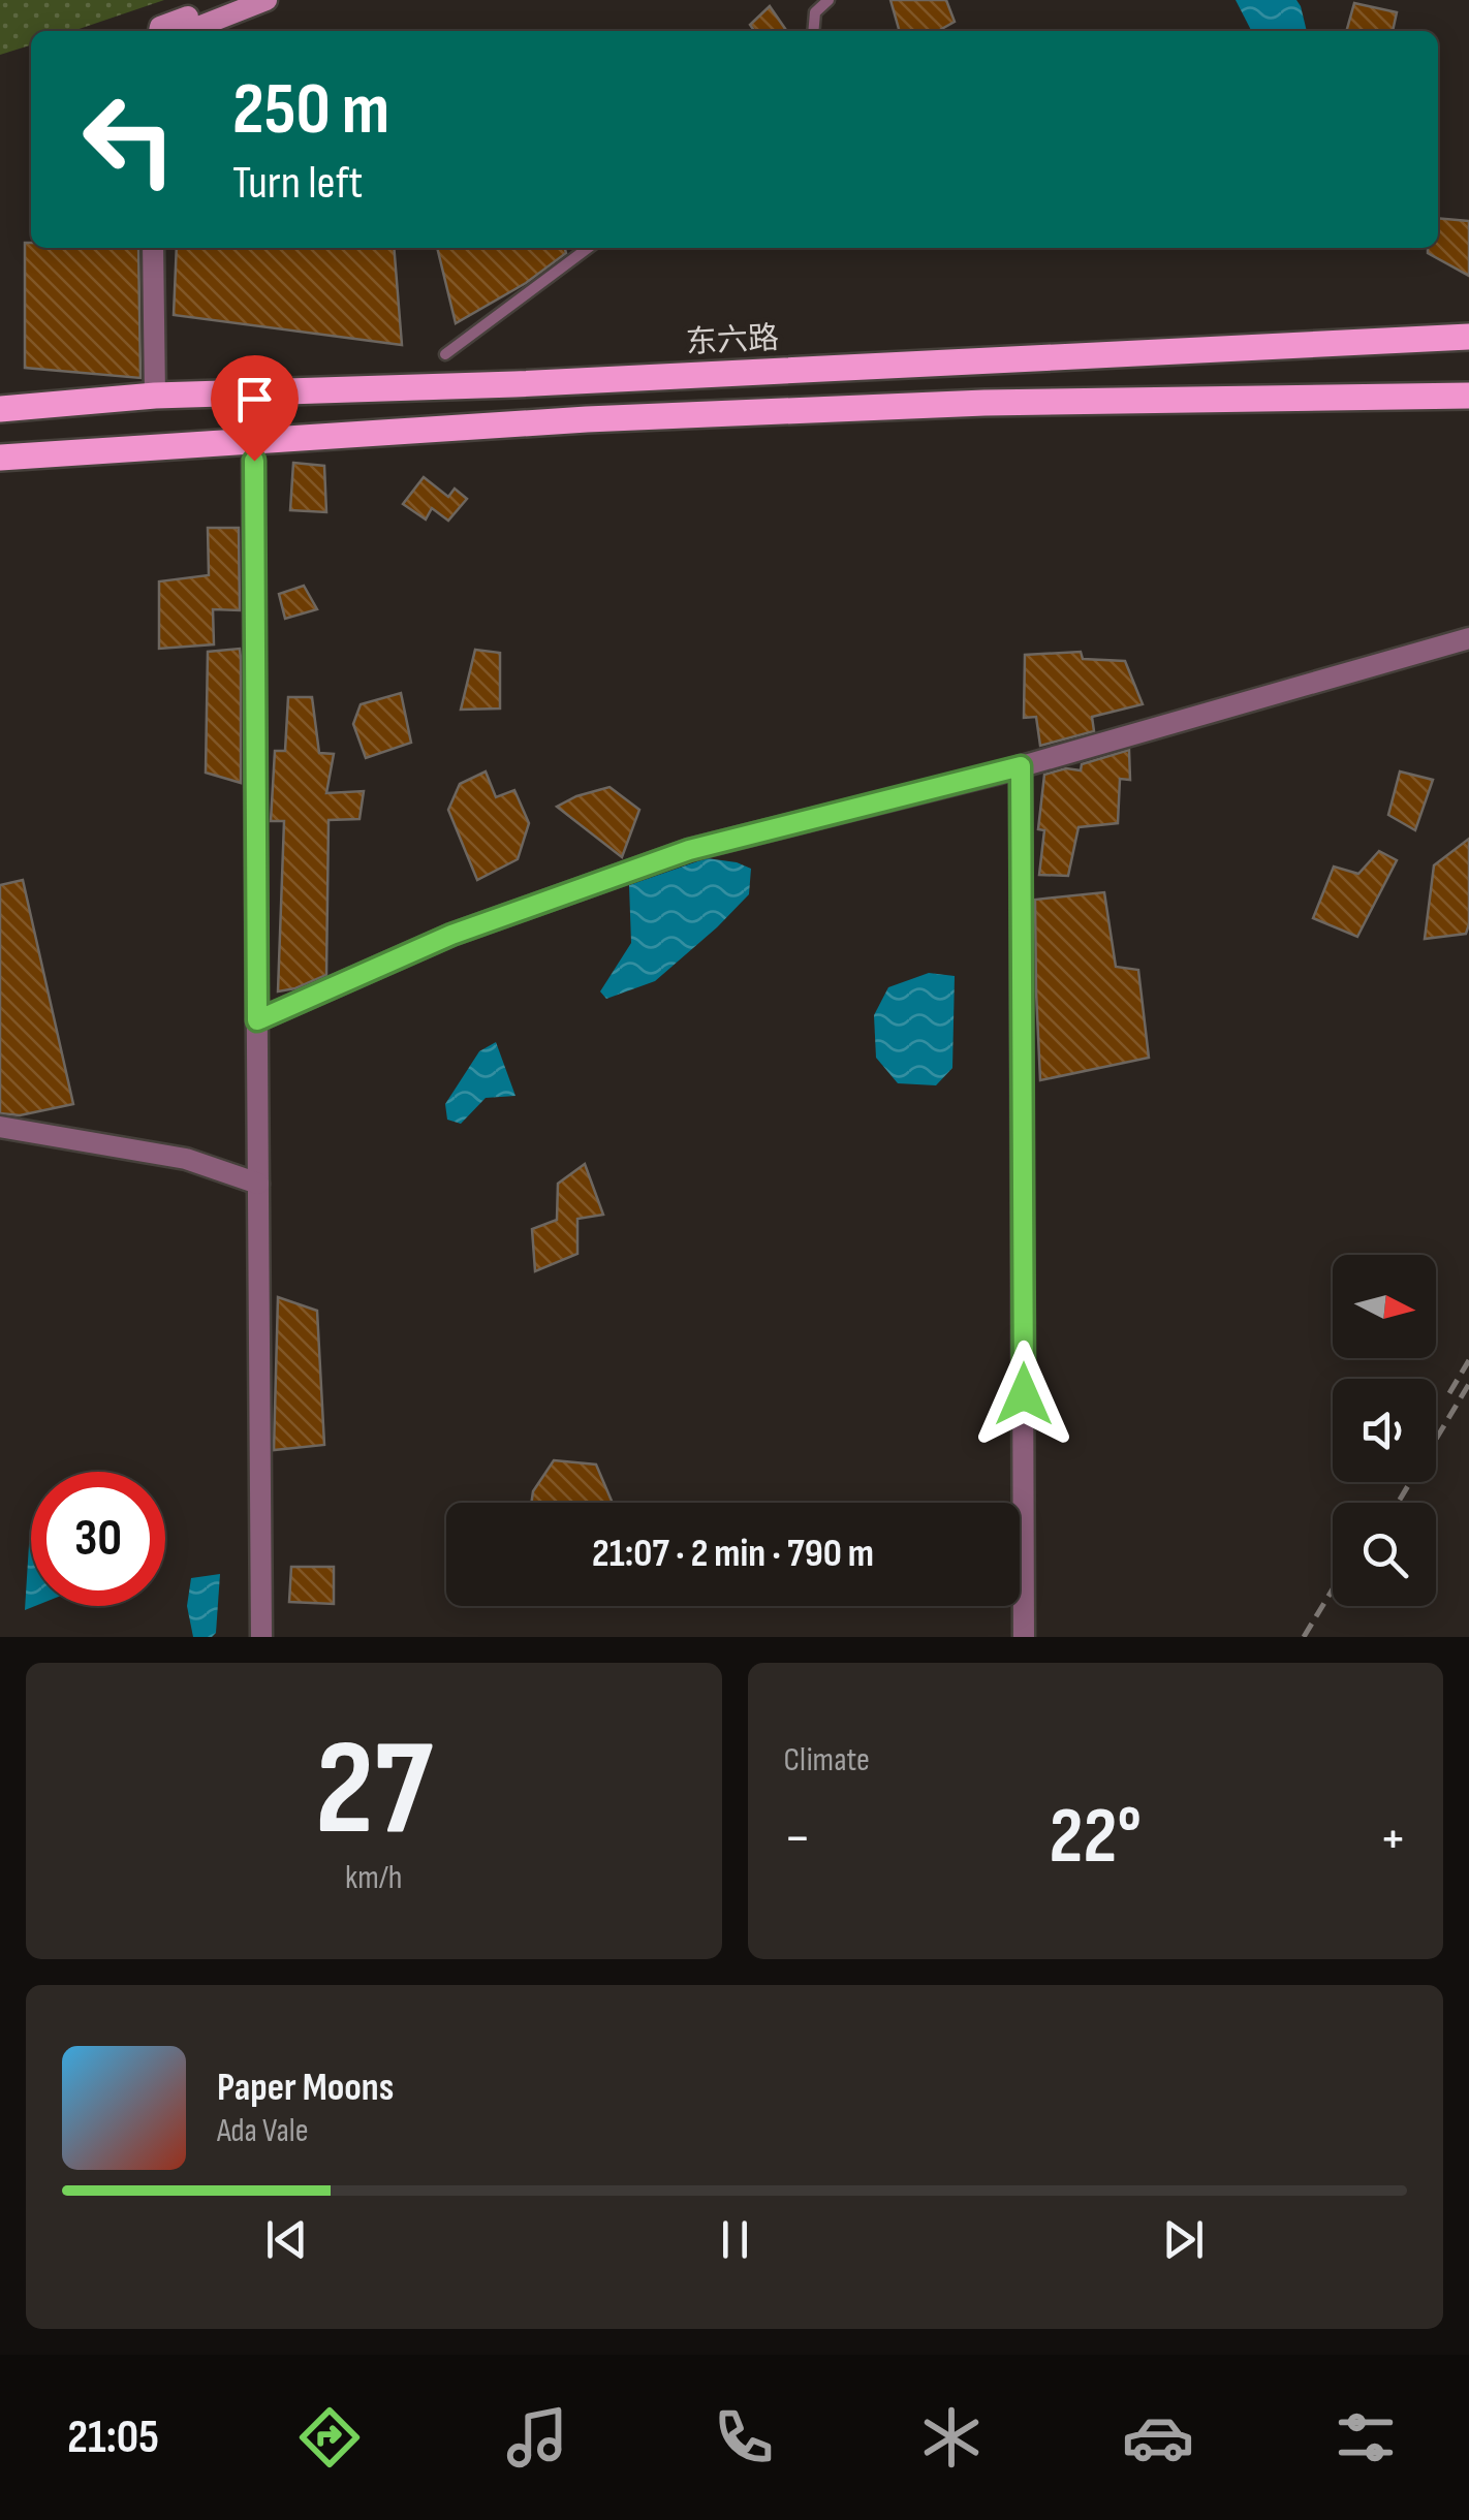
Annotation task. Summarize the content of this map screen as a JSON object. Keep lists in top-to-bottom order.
{
  "streets": {
    "main road": ["东六路"]
  },
  "north": "right",
  "page": {
    "turn": ["250 m", "Turn left"],
    "limit": "30",
    "trip": "21:07 · 2 min · 790 m",
    "tile": [
      ["27", "km/h"],
      "Climate"
    ],
    "heat": ["−", "22°", "+"],
    "song": ["Paper Moons", "Ada Vale"],
    "tabs": "21:05"
  }
}
